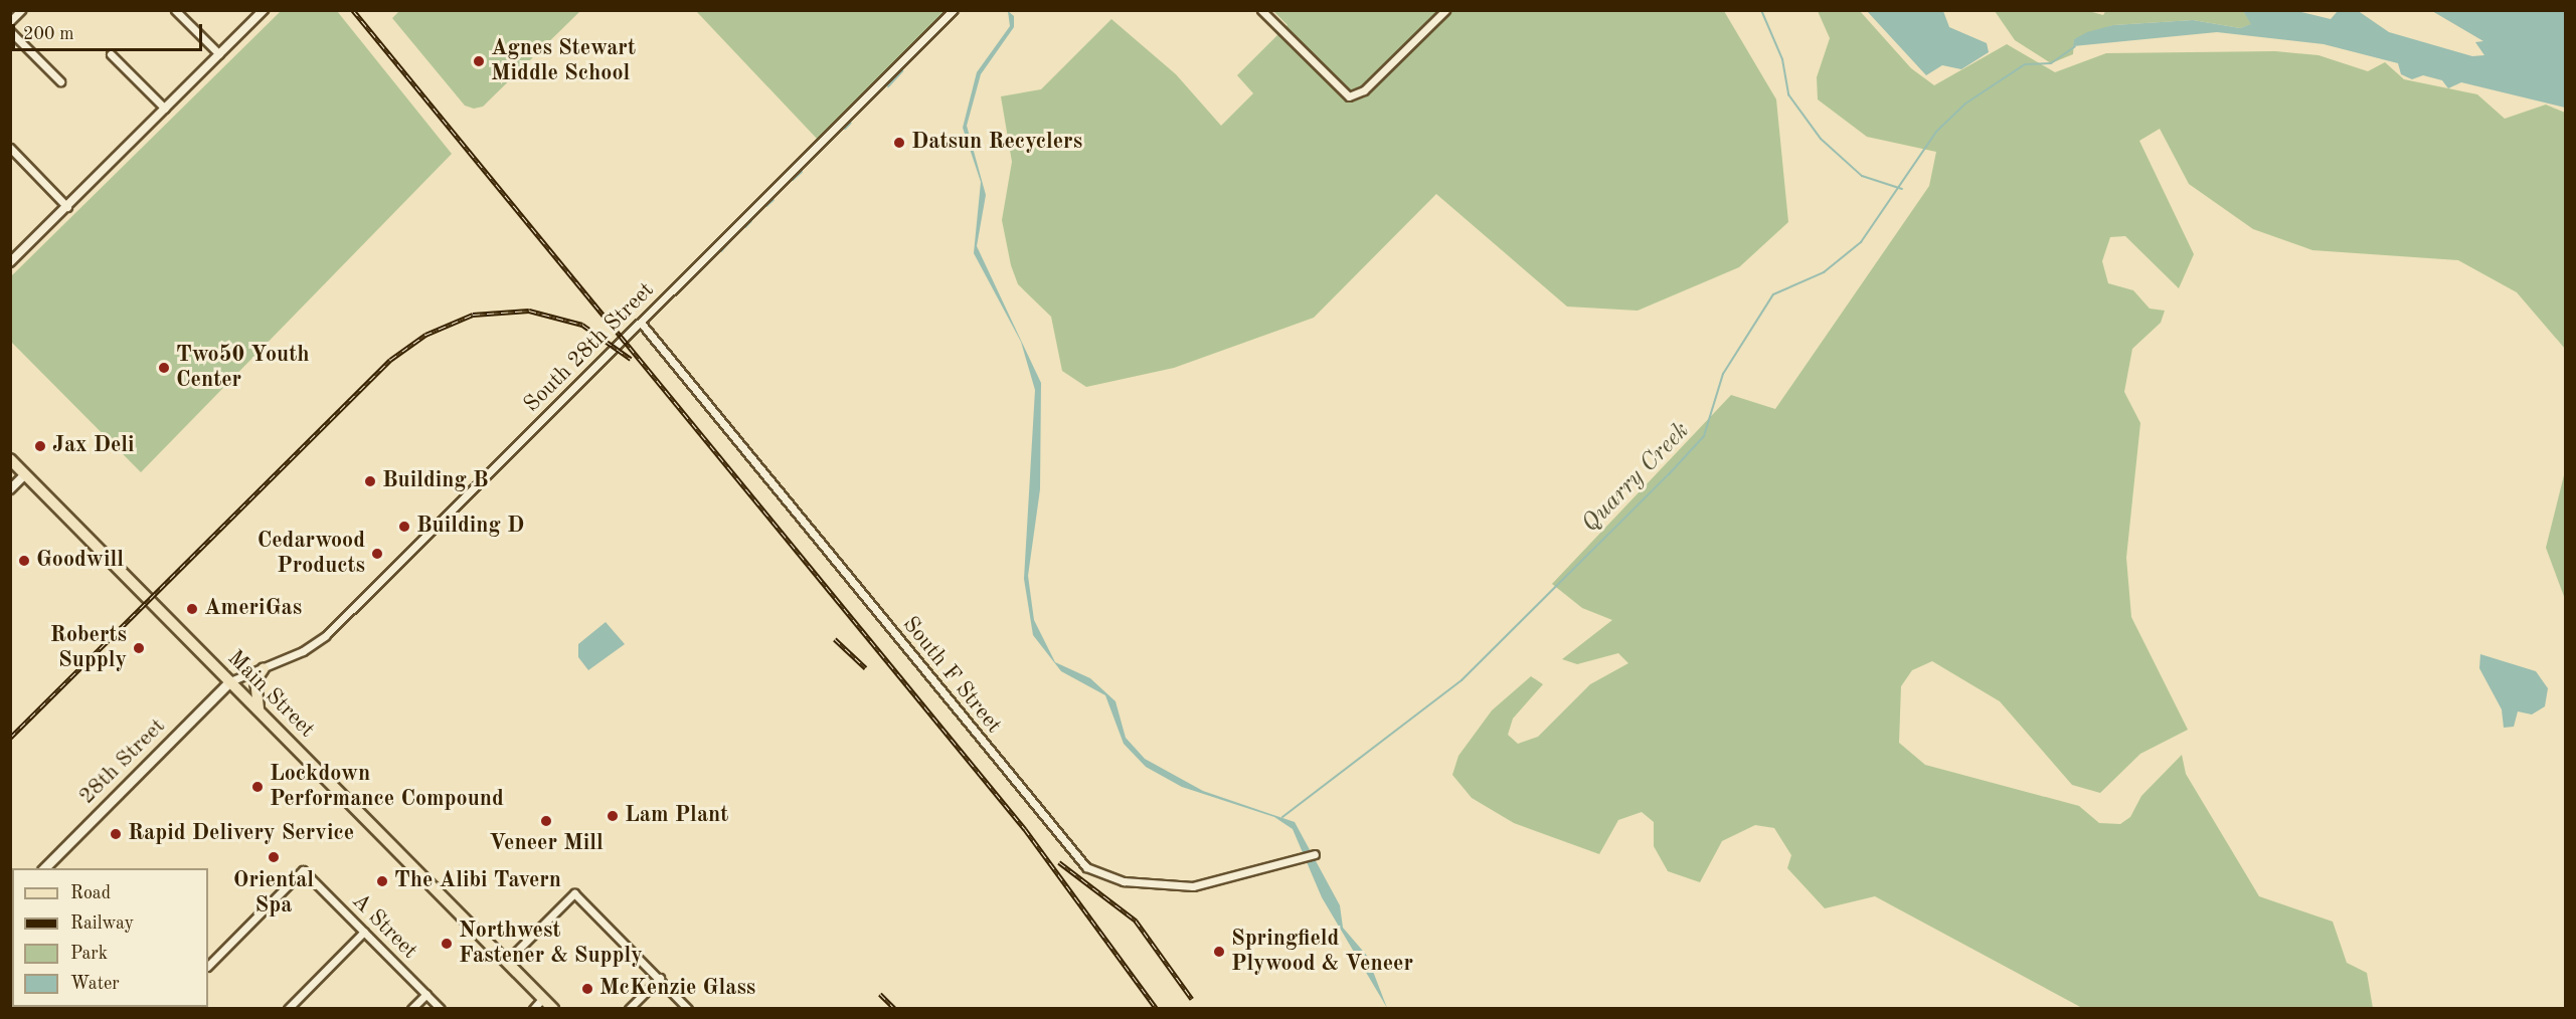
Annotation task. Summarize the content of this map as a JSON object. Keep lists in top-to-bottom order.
{
  "streets": {
    "main road": ["Main Street", "28th Street"],
    "street": ["South 28th Street", "South F Street", "A Street"]
  },
  "crossings": [
    ["South 28th Street", "South F Street"],
    ["South 28th Street", "Main Street"],
    ["South 28th Street", "28th Street"],
    ["Main Street", "28th Street"]
  ],
  "water": ["Quarry Creek"],
  "places": [
    "Agnes Stewart Middle School",
    "Datsun Recyclers",
    "Two50 Youth Center",
    "Jax Deli",
    "Building B",
    "Building D",
    "Cedarwood Products",
    "Goodwill",
    "AmeriGas",
    "Roberts Supply",
    "Lockdown Performance Compound",
    "Lam Plant",
    "Veneer Mill",
    "Rapid Delivery Service",
    "Oriental Spa",
    "The Alibi Tavern",
    "Northwest Fastener & Supply",
    "Springfield Plywood & Veneer",
    "McKenzie Glass"
  ],
  "legend": [
    "Road",
    "Railway",
    "Park",
    "Water"
  ],
  "scale_bar": "200 m"
}
